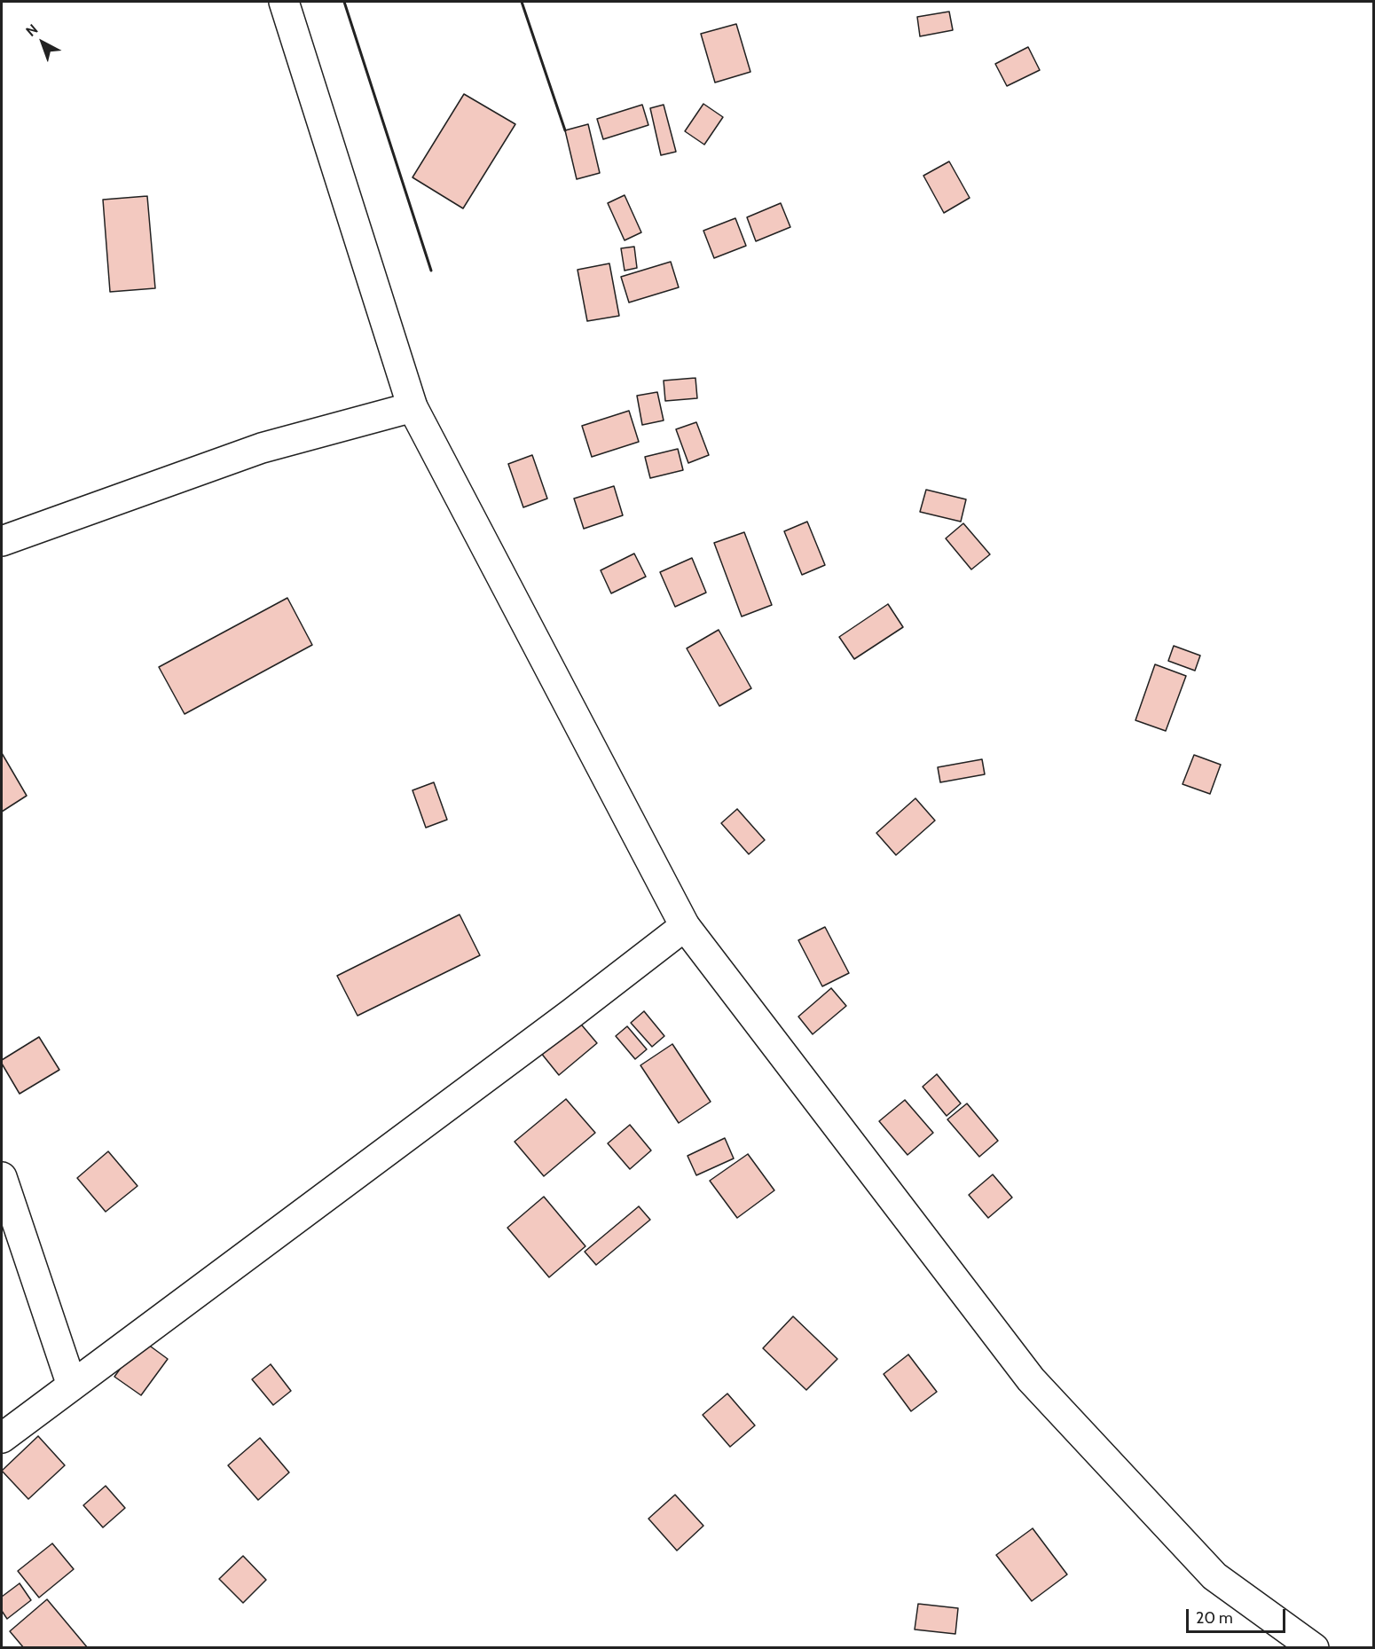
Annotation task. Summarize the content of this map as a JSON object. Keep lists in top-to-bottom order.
{
  "scale_bar": "20 m",
  "north": "top left"
}
